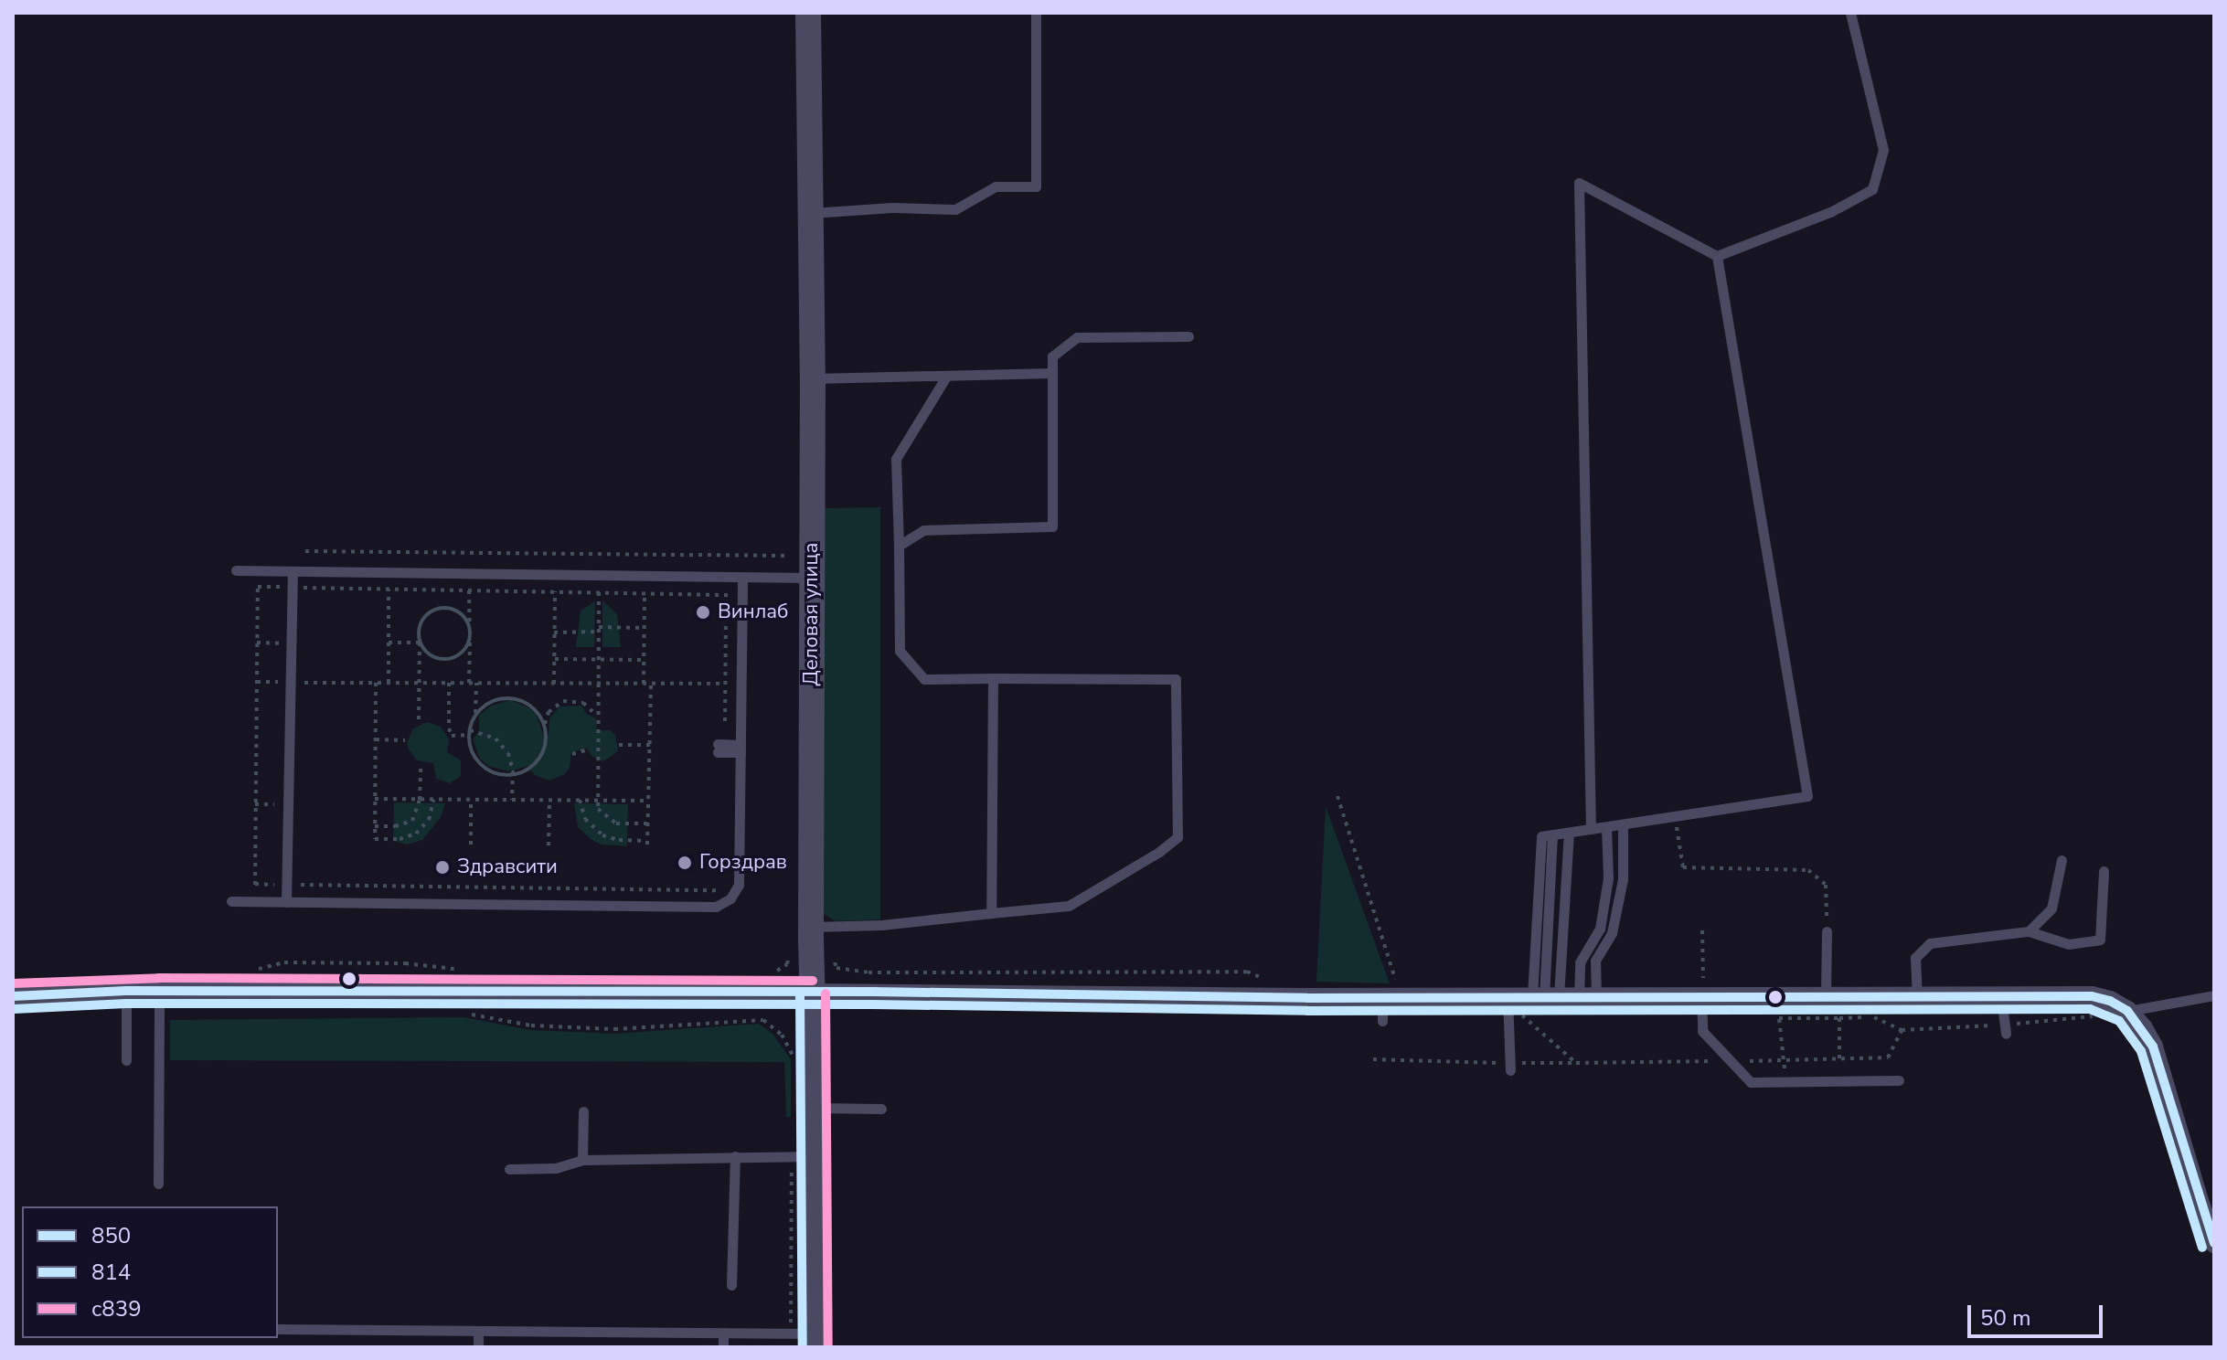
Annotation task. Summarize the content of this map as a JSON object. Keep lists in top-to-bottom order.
{
  "streets": {
    "street": ["Деловая улица"]
  },
  "places": ["Винлаб", "Горздрав", "Здравсити"],
  "lines": ["transit line с839", "transit line 850", "transit line 814"],
  "legend": ["850", "814", "с839"],
  "scale_bar": "50 m"
}
